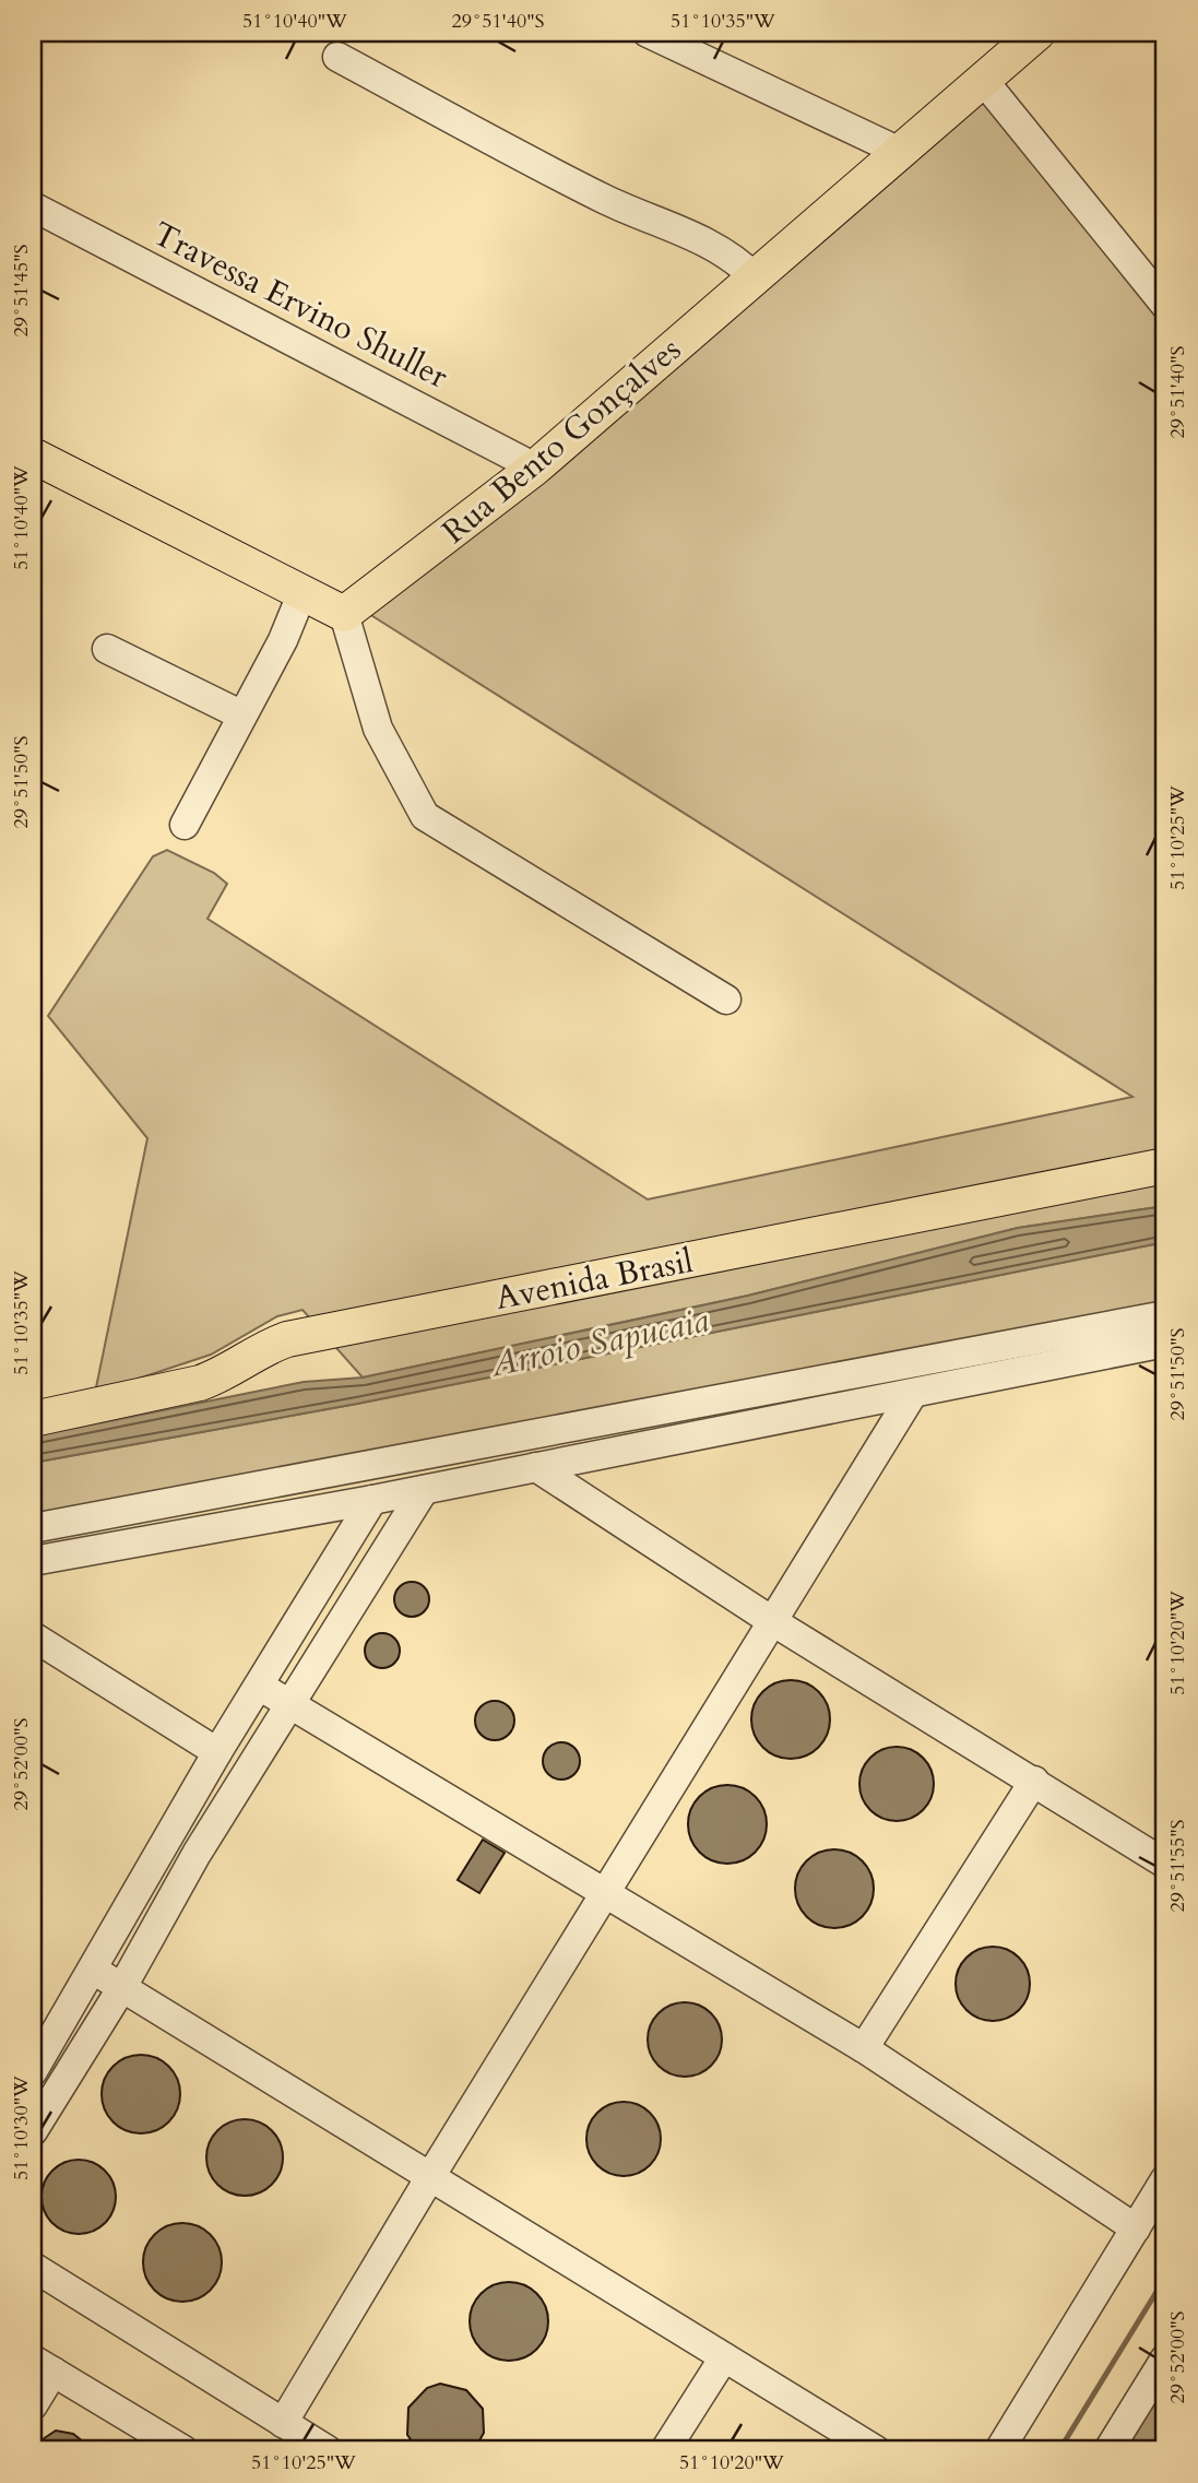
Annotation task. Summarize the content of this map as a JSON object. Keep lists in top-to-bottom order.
{
  "streets": {
    "main road": ["Rua Bento Gonçalves", "Avenida Brasil"],
    "street": ["Travessa Ervino Shuller"]
  },
  "crossings": [
    ["Travessa Ervino Shuller", "Rua Bento Gonçalves"]
  ],
  "water": ["Arroio Sapucaia"],
  "coordinates": [
    "51°10'40\"W",
    "29°51'40\"S",
    "51°10'35\"W",
    "29°51'45\"S",
    "29°51'50\"S",
    "51°10'25\"W",
    "51°10'20\"W",
    "29°52'00\"S",
    "29°51'55\"S",
    "51°10'30\"W"
  ]
}
